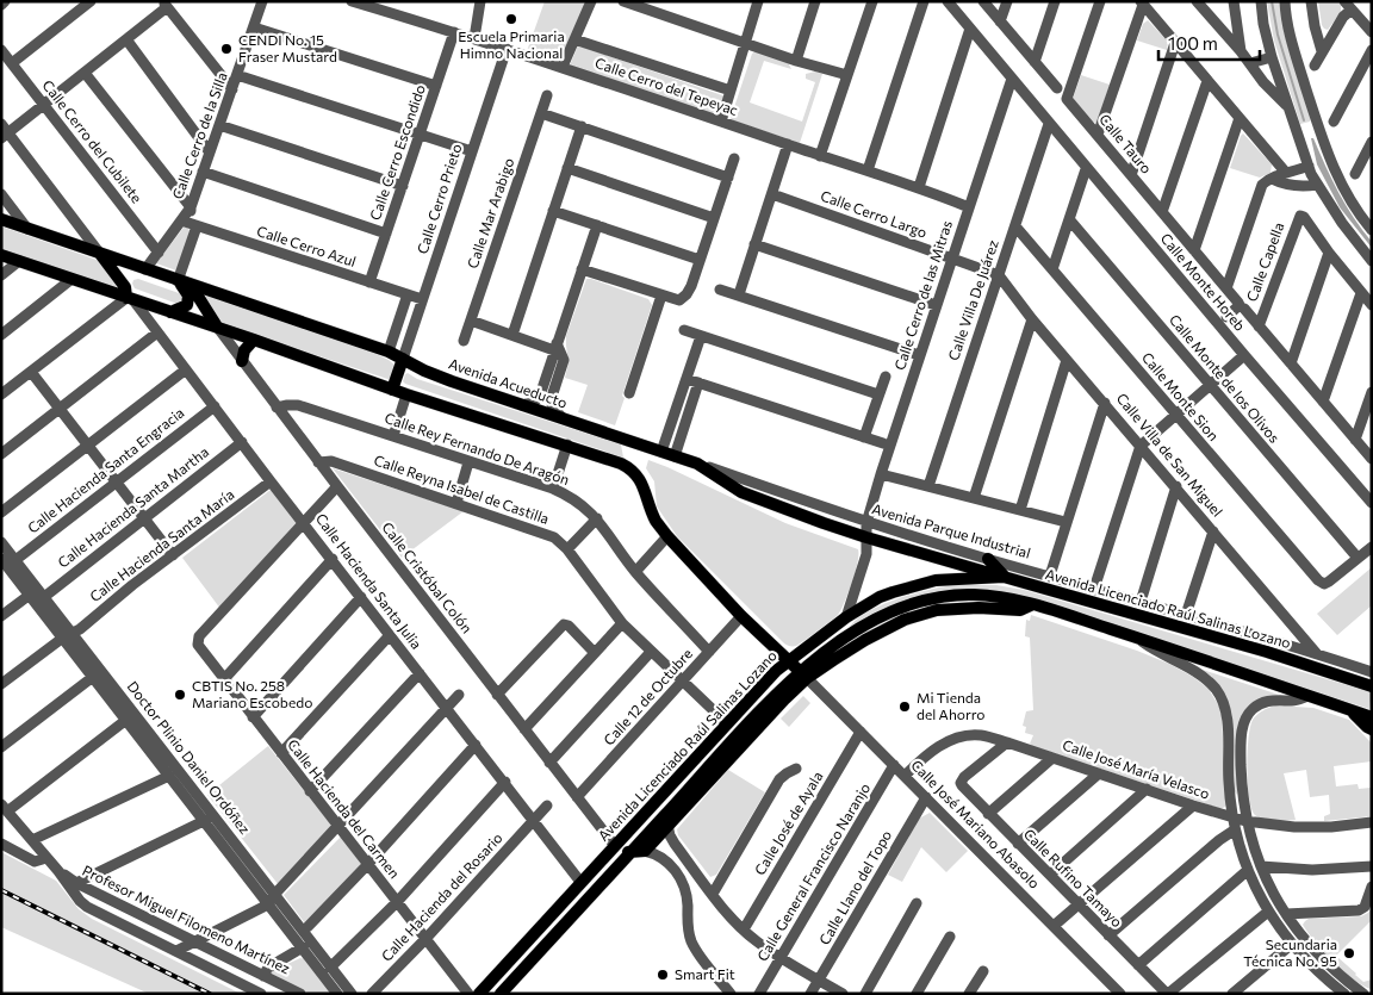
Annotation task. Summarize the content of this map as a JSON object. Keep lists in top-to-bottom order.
{
  "streets": {
    "main road": ["Avenida Acueducto", "Avenida Licenciado Raúl Salinas Lozano"],
    "street": [
      "Calle Cerro del Tepeyac",
      "Calle Cerro de la Silla",
      "Calle Cerro del Cubilete",
      "Calle Tauro",
      "Calle Cerro Escondido",
      "Calle Cerro Prieto",
      "Calle Mar Arabigo",
      "Calle Cerro Largo",
      "Calle Cerro Azul",
      "Calle Capella",
      "Calle Monte Horeb",
      "Calle Cerro de las Mitras",
      "Calle Villa De Juárez",
      "Calle Monte de los Olivos",
      "Calle Monte Sion",
      "Calle Rey Fernando De Aragón",
      "Calle Villa de San Miguel",
      "Calle Hacienda Santa Engracia",
      "Calle Reyna Isabel de Castilla",
      "Calle Hacienda Santa Martha",
      "Avenida Parque Industrial",
      "Calle Hacienda Santa María",
      "Calle Cristóbal Colón",
      "Calle Hacienda Santa Julia",
      "Calle 12 de Octubre",
      "Doctor Plinio Daniel Ordóñez",
      "Calle José María Velasco",
      "Calle Hacienda del Carmen",
      "Calle José de Ayala",
      "Calle José Mariano Abasolo",
      "Calle General Francisco Naranjo",
      "Calle Rufino Tamayo",
      "Calle Llano del Topo",
      "Calle Hacienda del Rosario",
      "Profesor Miguel Filomeno Martínez"
    ]
  },
  "crossings": [
    ["Calle Cerro del Tepeyac", "Calle Cerro Escondido"],
    ["Calle Cerro del Tepeyac", "Calle Cerro Prieto"],
    ["Calle Cerro del Tepeyac", "Calle Cerro de las Mitras"],
    ["Calle Cerro de la Silla", "Calle Cerro del Cubilete"],
    ["Calle Cerro de la Silla", "Calle Cerro Azul"],
    ["Calle Cerro de la Silla", "Avenida Acueducto"],
    ["Calle Cerro Escondido", "Calle Cerro Azul"],
    ["Calle Cerro Prieto", "Calle Cerro Azul"],
    ["Calle Cerro Prieto", "Avenida Acueducto"],
    ["Calle Cerro Largo", "Calle Cerro de las Mitras"],
    ["Calle Cerro Largo", "Calle Villa De Juárez"],
    ["Calle Cerro Largo", "Calle Villa de San Miguel"],
    ["Calle Monte Horeb", "Calle Cerro de las Mitras"],
    ["Calle Monte Horeb", "Calle Villa De Juárez"],
    ["Calle Cerro de las Mitras", "Avenida Acueducto"],
    ["Calle Cerro de las Mitras", "Avenida Parque Industrial"],
    ["Calle Cerro de las Mitras", "Avenida Licenciado Raúl Salinas Lozano"],
    ["Calle Villa De Juárez", "Calle Monte Sion"],
    ["Calle Villa De Juárez", "Calle Villa de San Miguel"],
    ["Calle Monte de los Olivos", "Calle Monte Sion"],
    ["Avenida Acueducto", "Avenida Parque Industrial"],
    ["Avenida Acueducto", "Calle Cristóbal Colón"],
    ["Avenida Acueducto", "Calle Hacienda Santa Julia"],
    ["Avenida Acueducto", "Avenida Licenciado Raúl Salinas Lozano"],
    ["Calle Rey Fernando De Aragón", "Calle Cristóbal Colón"],
    ["Calle Rey Fernando De Aragón", "Calle 12 de Octubre"],
    ["Calle Villa de San Miguel", "Avenida Parque Industrial"],
    ["Calle Hacienda Santa Engracia", "Calle Hacienda Santa Julia"],
    ["Calle Hacienda Santa Engracia", "Doctor Plinio Daniel Ordóñez"],
    ["Calle Reyna Isabel de Castilla", "Calle Cristóbal Colón"],
    ["Calle Reyna Isabel de Castilla", "Avenida Licenciado Raúl Salinas Lozano"],
    ["Calle Reyna Isabel de Castilla", "Calle 12 de Octubre"],
    ["Calle Hacienda Santa Martha", "Calle Hacienda Santa Julia"],
    ["Calle Hacienda Santa Martha", "Doctor Plinio Daniel Ordóñez"],
    ["Calle Hacienda Santa María", "Calle Hacienda Santa Julia"],
    ["Calle Hacienda Santa María", "Doctor Plinio Daniel Ordóñez"],
    ["Calle Cristóbal Colón", "Avenida Licenciado Raúl Salinas Lozano"],
    ["Calle Cristóbal Colón", "Calle 12 de Octubre"],
    ["Calle Hacienda Santa Julia", "Avenida Licenciado Raúl Salinas Lozano"],
    ["Calle Hacienda Santa Julia", "Calle Hacienda del Carmen"],
    ["Calle Hacienda Santa Julia", "Calle Hacienda del Rosario"],
    ["Calle José María Velasco", "Calle José Mariano Abasolo"],
    ["Calle José María Velasco", "Calle Rufino Tamayo"],
    ["Calle Hacienda del Carmen", "Calle Hacienda del Rosario"],
    ["Calle José de Ayala", "Calle José Mariano Abasolo"],
    ["Calle José Mariano Abasolo", "Calle General Francisco Naranjo"],
    ["Calle José Mariano Abasolo", "Calle Llano del Topo"]
  ],
  "places": [
    "Escuela Primaria Himno Nacional",
    "CENDI No. 15 Fraser Mustard",
    "CBTIS No. 258 Mariano Escobedo",
    "Mi Tienda del Ahorro",
    "Secundaria Técnica No. 95",
    "Smart Fit"
  ],
  "scale_bar": "100 m"
}
